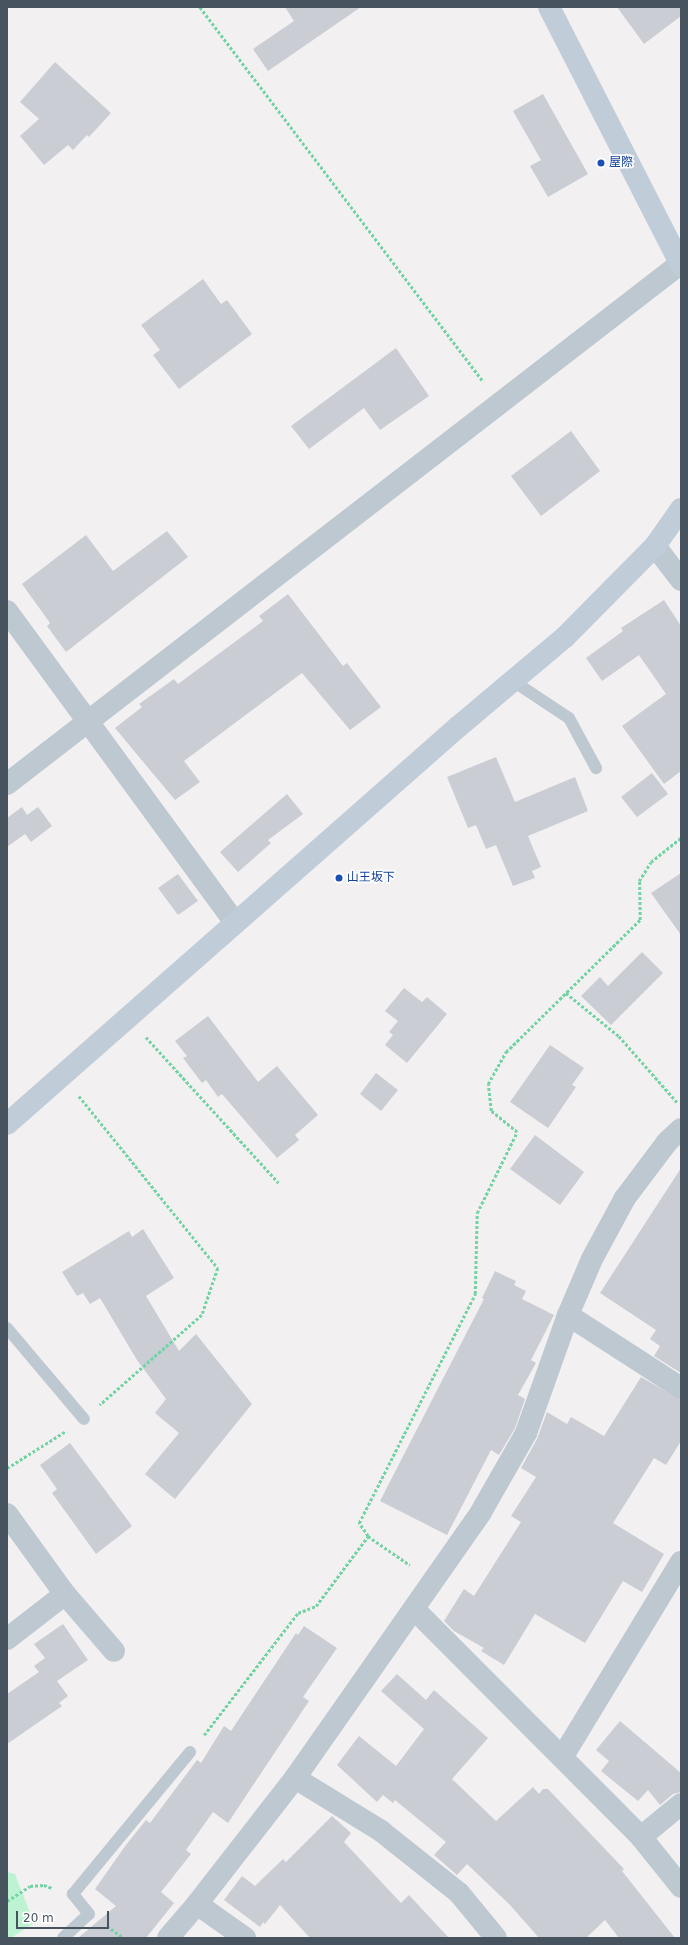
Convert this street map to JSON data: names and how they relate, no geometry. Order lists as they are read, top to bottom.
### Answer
{
  "places": ["屋際", "山王坂下"],
  "scale_bar": "20 m"
}
